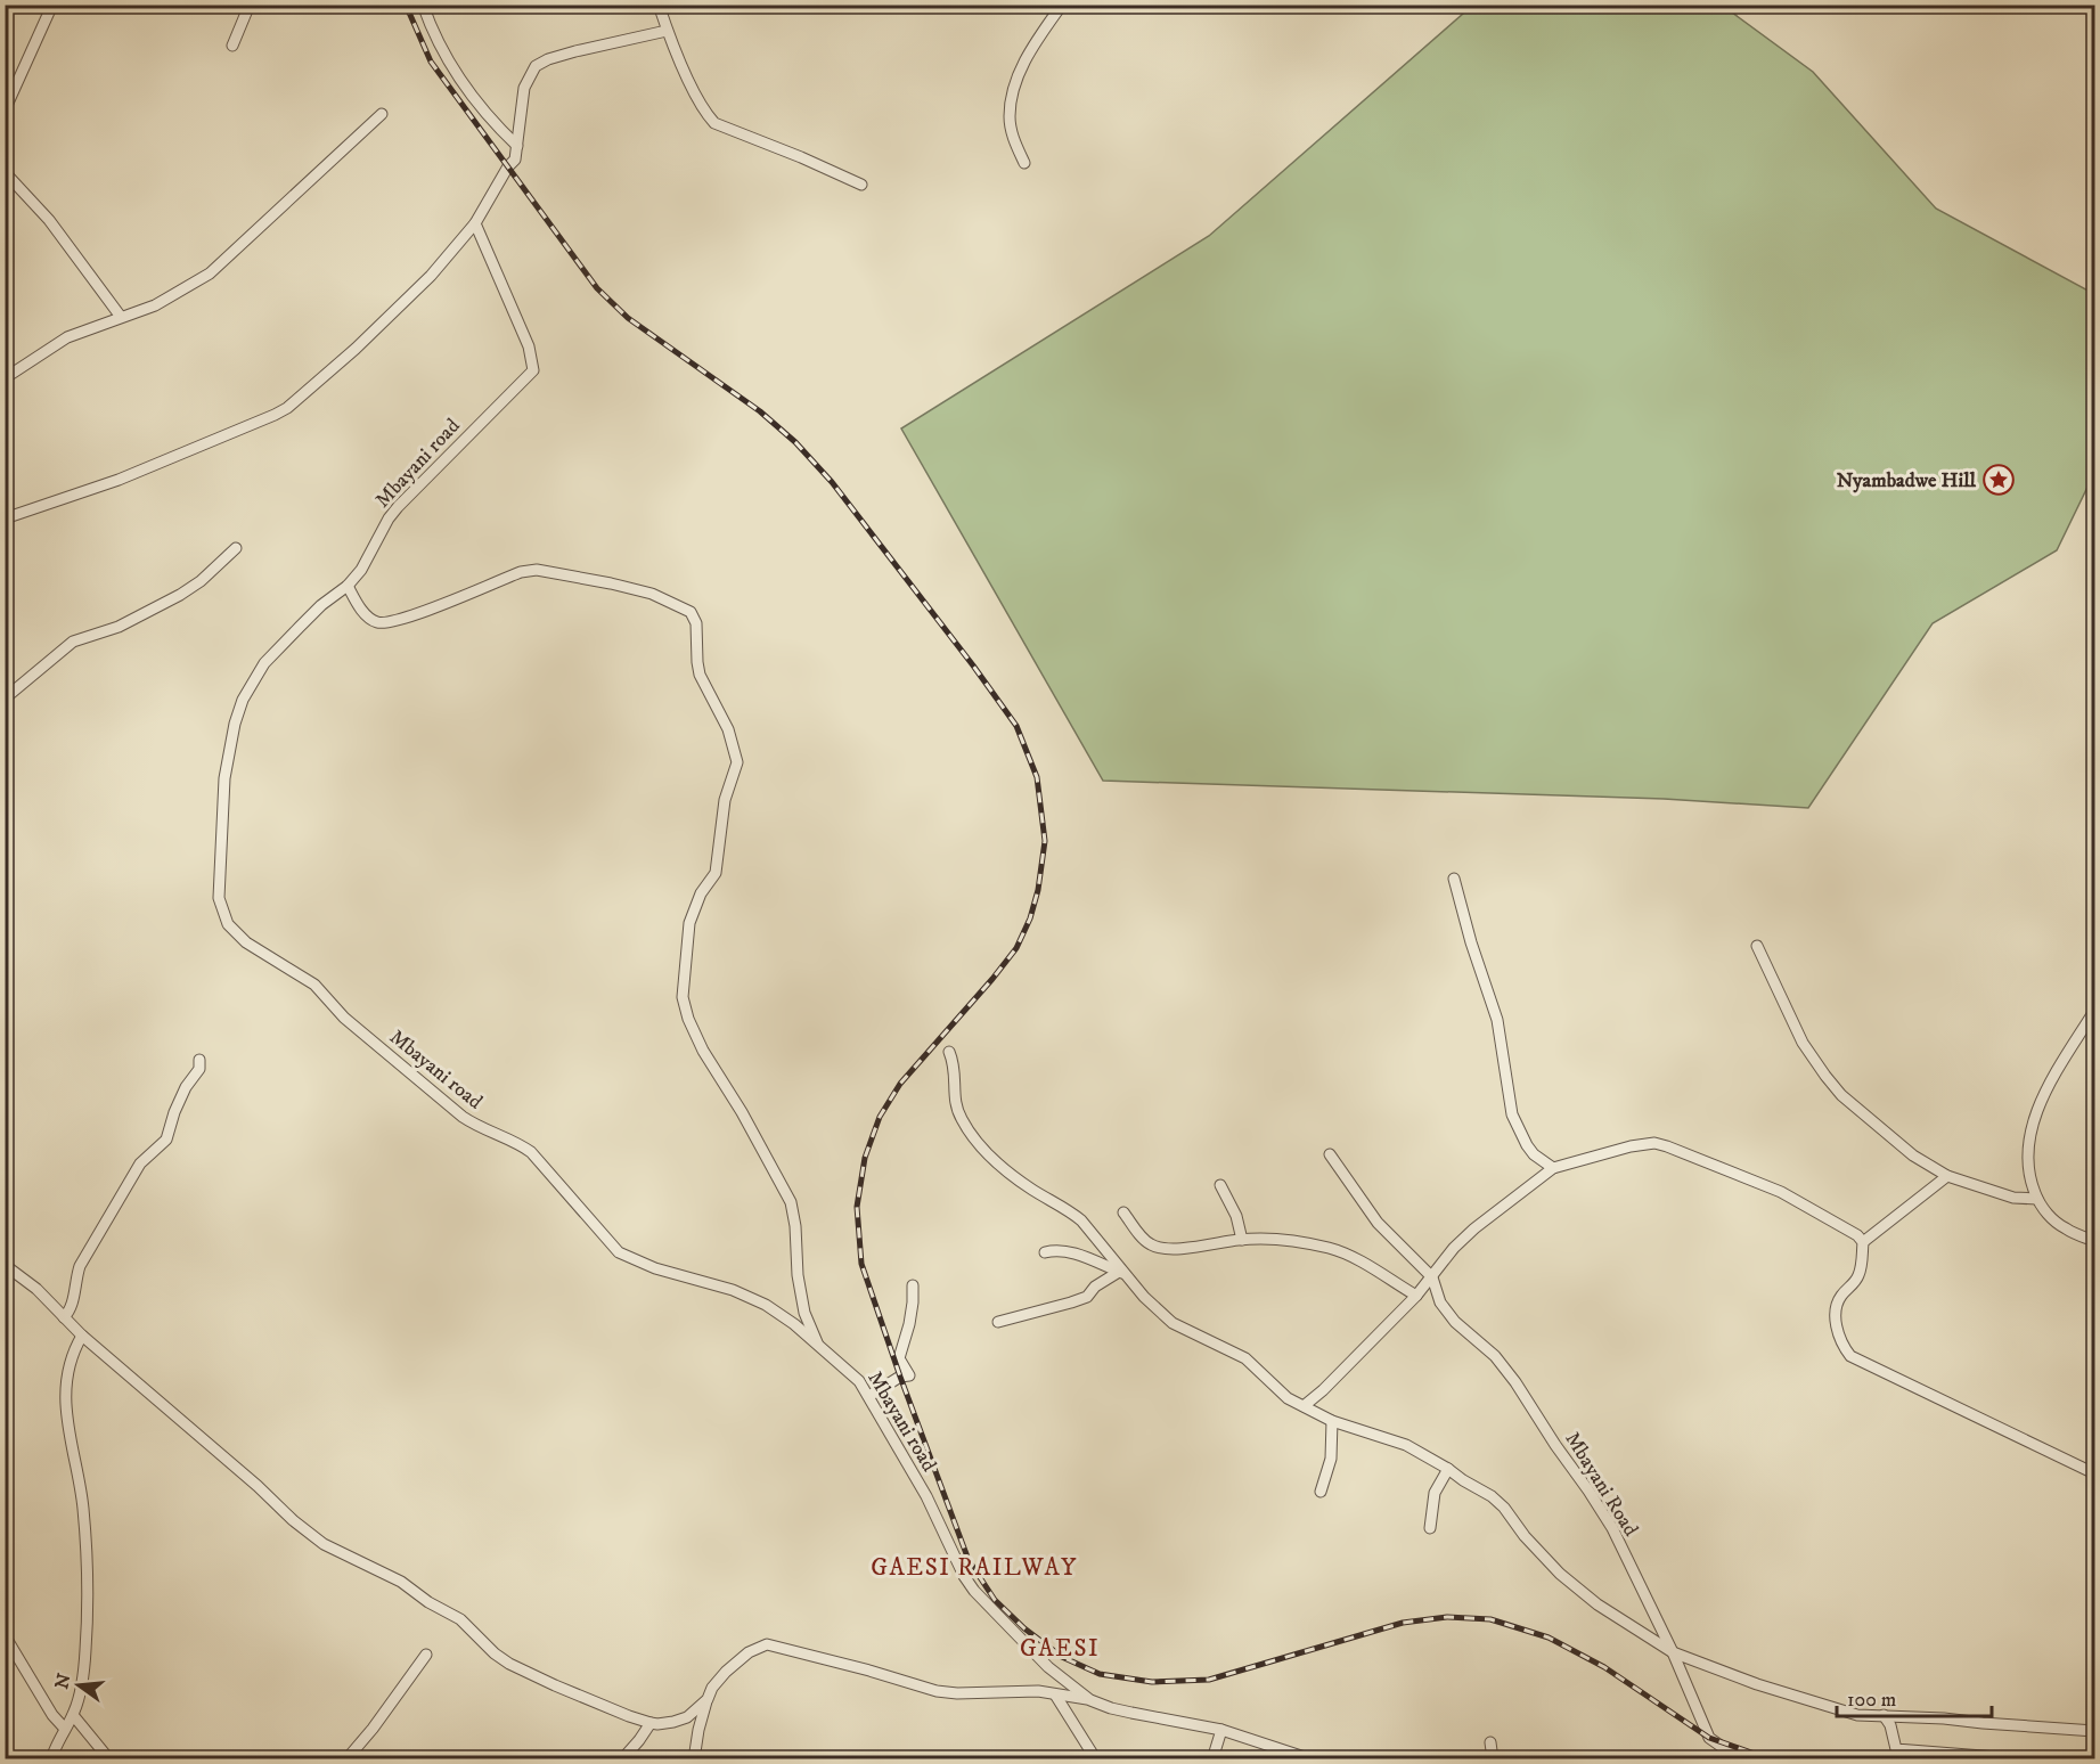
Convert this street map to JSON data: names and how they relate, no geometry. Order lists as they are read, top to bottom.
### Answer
{
  "streets": {
    "street": ["Mbayani road", "Mbayani Road"]
  },
  "districts": ["GAESI RAILWAY", "GAESI"],
  "places": {
    "place": ["Nyambadwe Hill"]
  },
  "scale_bar": "100 m",
  "north": "left"
}
